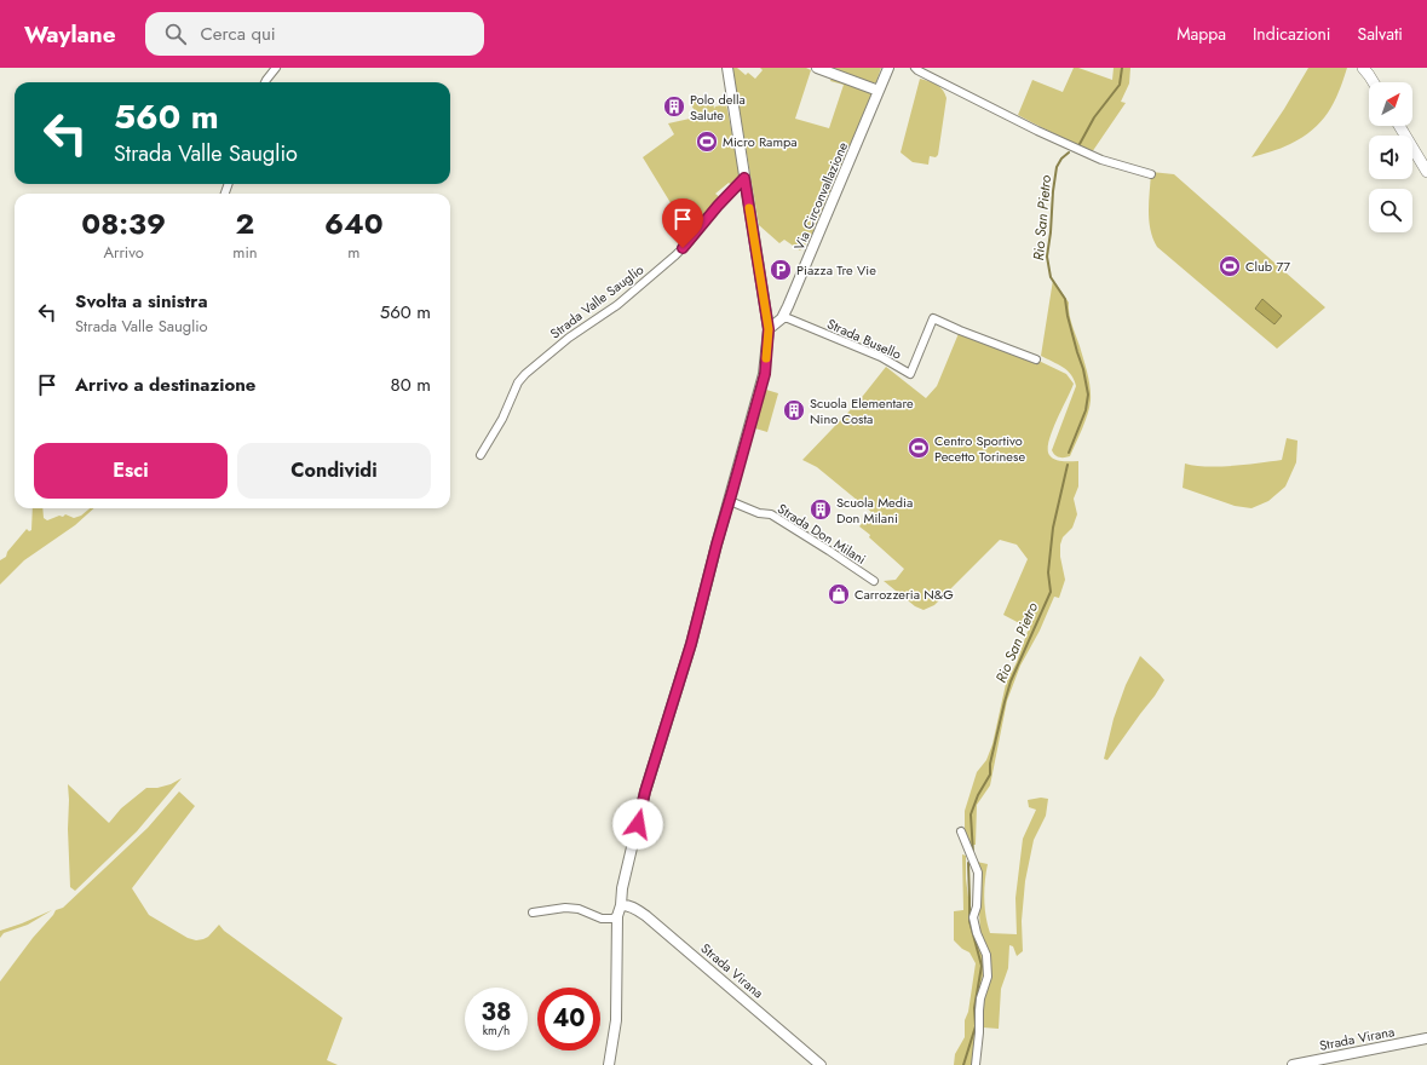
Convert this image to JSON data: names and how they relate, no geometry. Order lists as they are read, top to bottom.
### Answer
{
  "streets": {
    "street": [
      "Via Circonvallazione",
      "Strada Valle Sauglio",
      "Strada Busello",
      "Strada Don Milani",
      "Strada Virana"
    ]
  },
  "crossings": [
    ["Via Circonvallazione", "Strada Busello"]
  ],
  "water": ["Rio San Pietro"],
  "places": {
    "building": ["Polo della Salute", "Scuola Elementare Nino Costa", "Scuola Media Don Milani"],
    "sports": ["Micro Rampa", "Club 77", "Centro Sportivo Pecetto Torinese"],
    "parking": ["Piazza Tre Vie"],
    "shop": ["Carrozzeria N&G"]
  },
  "north": "top right",
  "page": {
    "header": "Waylane",
    "search": "Cerca qui",
    "nav": ["Mappa", "Indicazioni", "Salvati"],
    "turn": ["560 m", "Strada Valle Sauglio"],
    "eta": [
      "08:39",
      "Arrivo",
      "2",
      "min",
      "640",
      "m"
    ],
    "list": [
      {
        "name": "Svolta a sinistra",
        "note": "Strada Valle Sauglio",
        "value": "560 m"
      },
      {
        "name": "Arrivo a destinazione",
        "value": "80 m"
      }
    ],
    "buttons": ["Esci", "Condividi"],
    "speed": "38 km/h",
    "limit": "40"
  }
}
